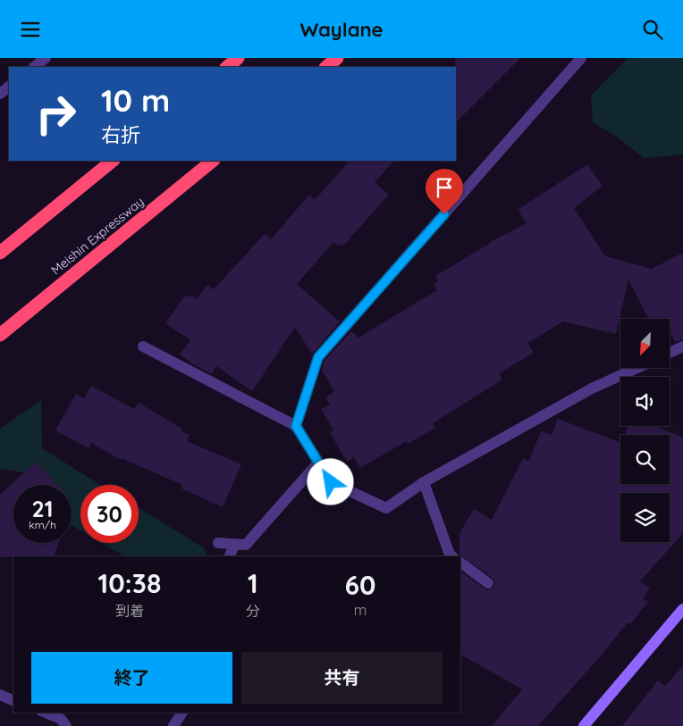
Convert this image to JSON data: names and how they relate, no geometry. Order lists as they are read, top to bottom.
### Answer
{
  "streets": {
    "highway": ["Meishin Expressway"]
  },
  "north": "bottom left",
  "page": {
    "header": "Waylane",
    "turn": ["10 m", "右折"],
    "speed": "21 km/h",
    "limit": "30",
    "eta": [
      "10:38",
      "到着",
      "1",
      "分",
      "60",
      "m"
    ],
    "buttons": ["終了", "共有"]
  }
}
